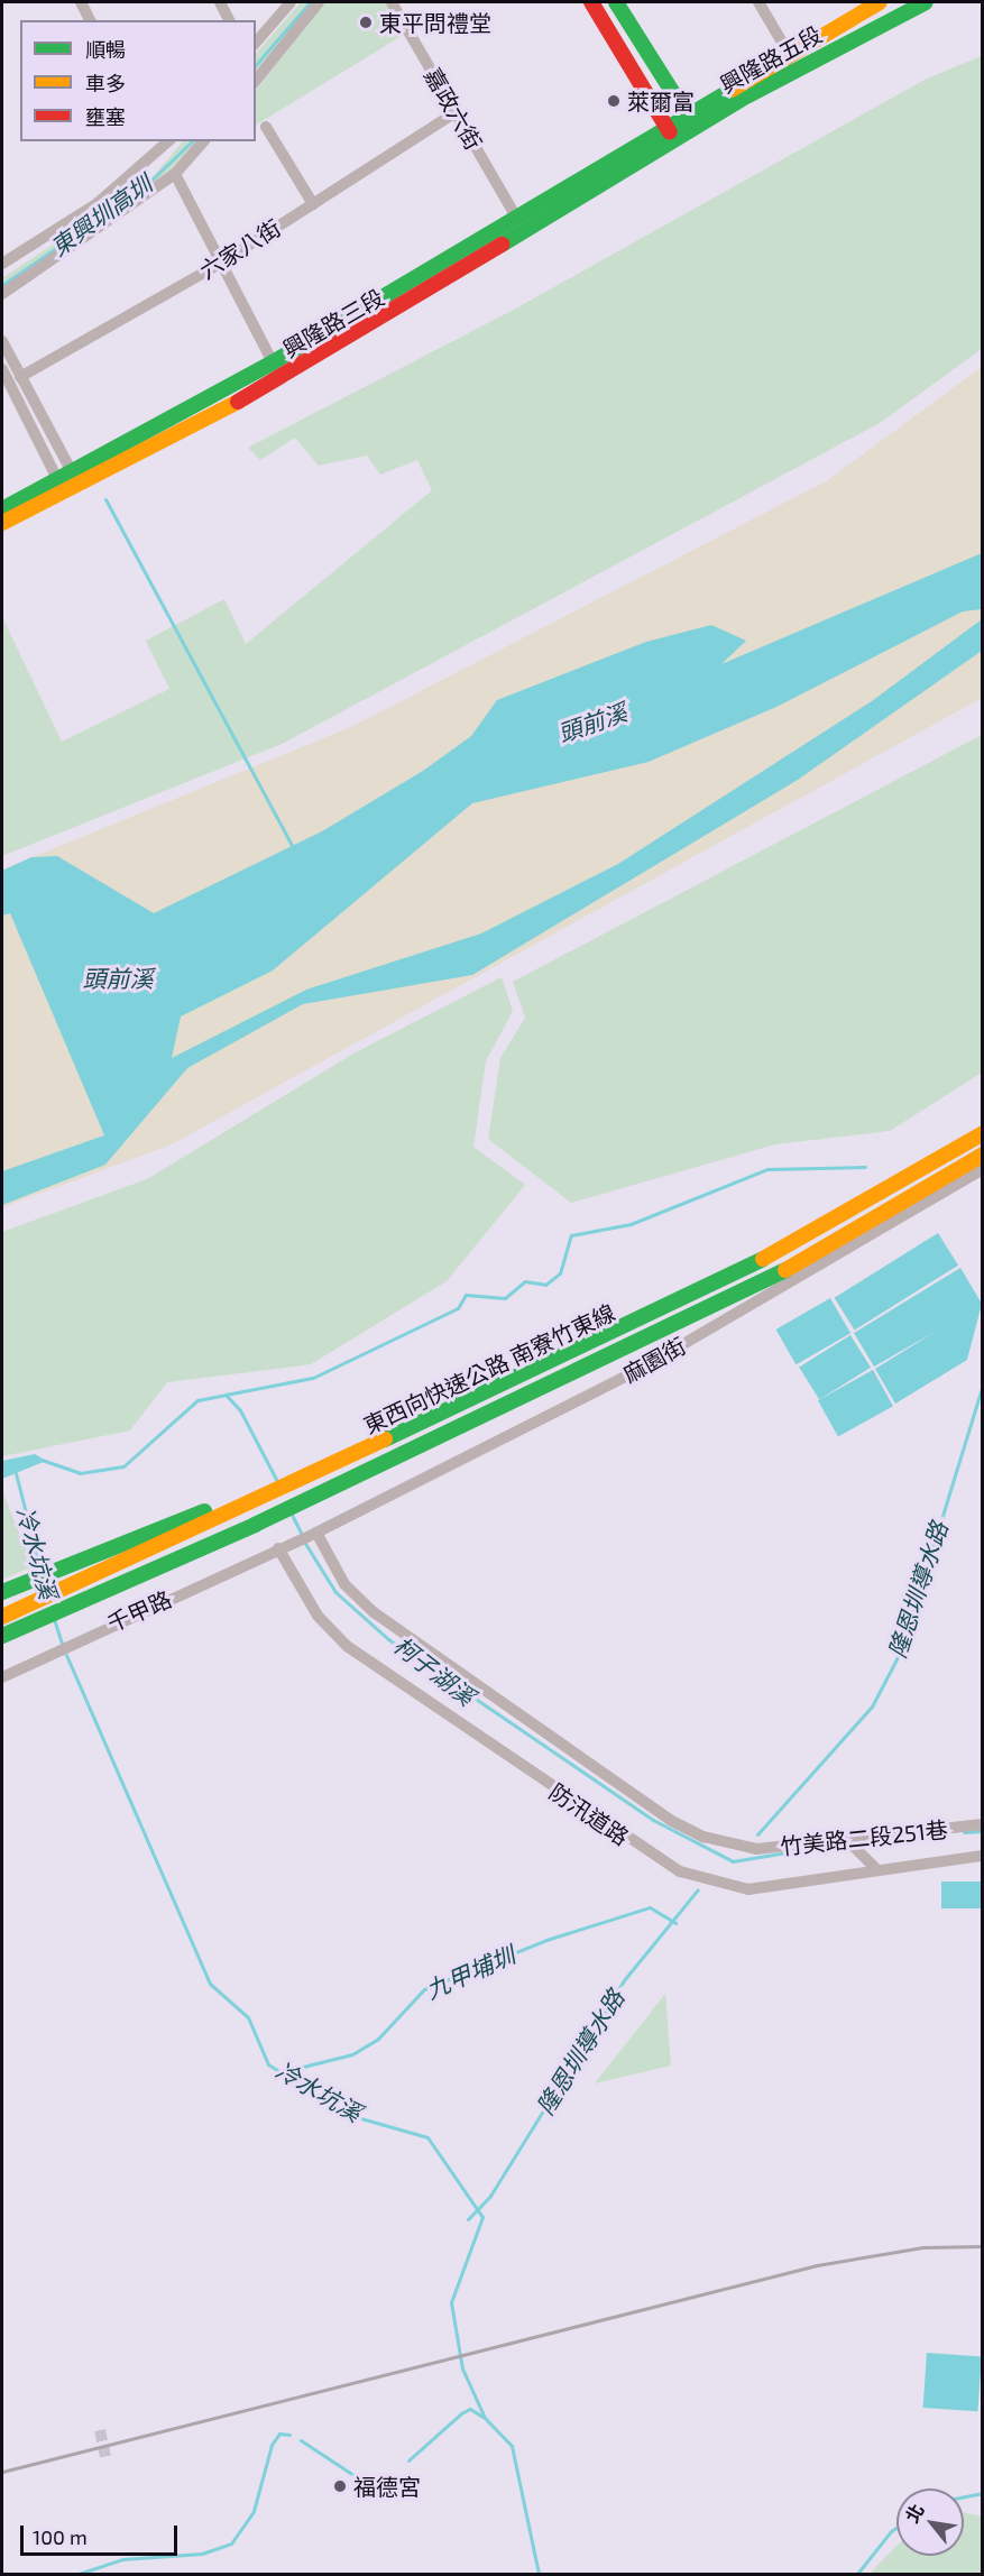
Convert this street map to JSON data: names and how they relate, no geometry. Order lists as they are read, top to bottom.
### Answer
{
  "streets": {
    "main road": ["興隆路五段", "興隆路三段", "東西向快速公路 南寮竹東線"],
    "street": [
      "嘉政六街",
      "六家八街",
      "麻園街",
      "千甲路",
      "防汛道路",
      "竹美路二段251巷"
    ]
  },
  "crossings": [
    ["興隆路五段", "興隆路三段"],
    ["嘉政六街", "六家八街"],
    ["嘉政六街", "興隆路三段"],
    ["麻園街", "千甲路"],
    ["麻園街", "防汛道路"],
    ["麻園街", "竹美路二段251巷"],
    ["千甲路", "防汛道路"]
  ],
  "water": [
    "東興圳高圳",
    "頭前溪",
    "冷水坑溪",
    "隆恩圳導水路",
    "柯子湖溪",
    "九甲埔圳"
  ],
  "places": ["東平問禮堂", "萊爾富", "福德宮"],
  "legend": ["順暢", "車多", "壅塞"],
  "scale_bar": "100 m",
  "north": "top left"
}
